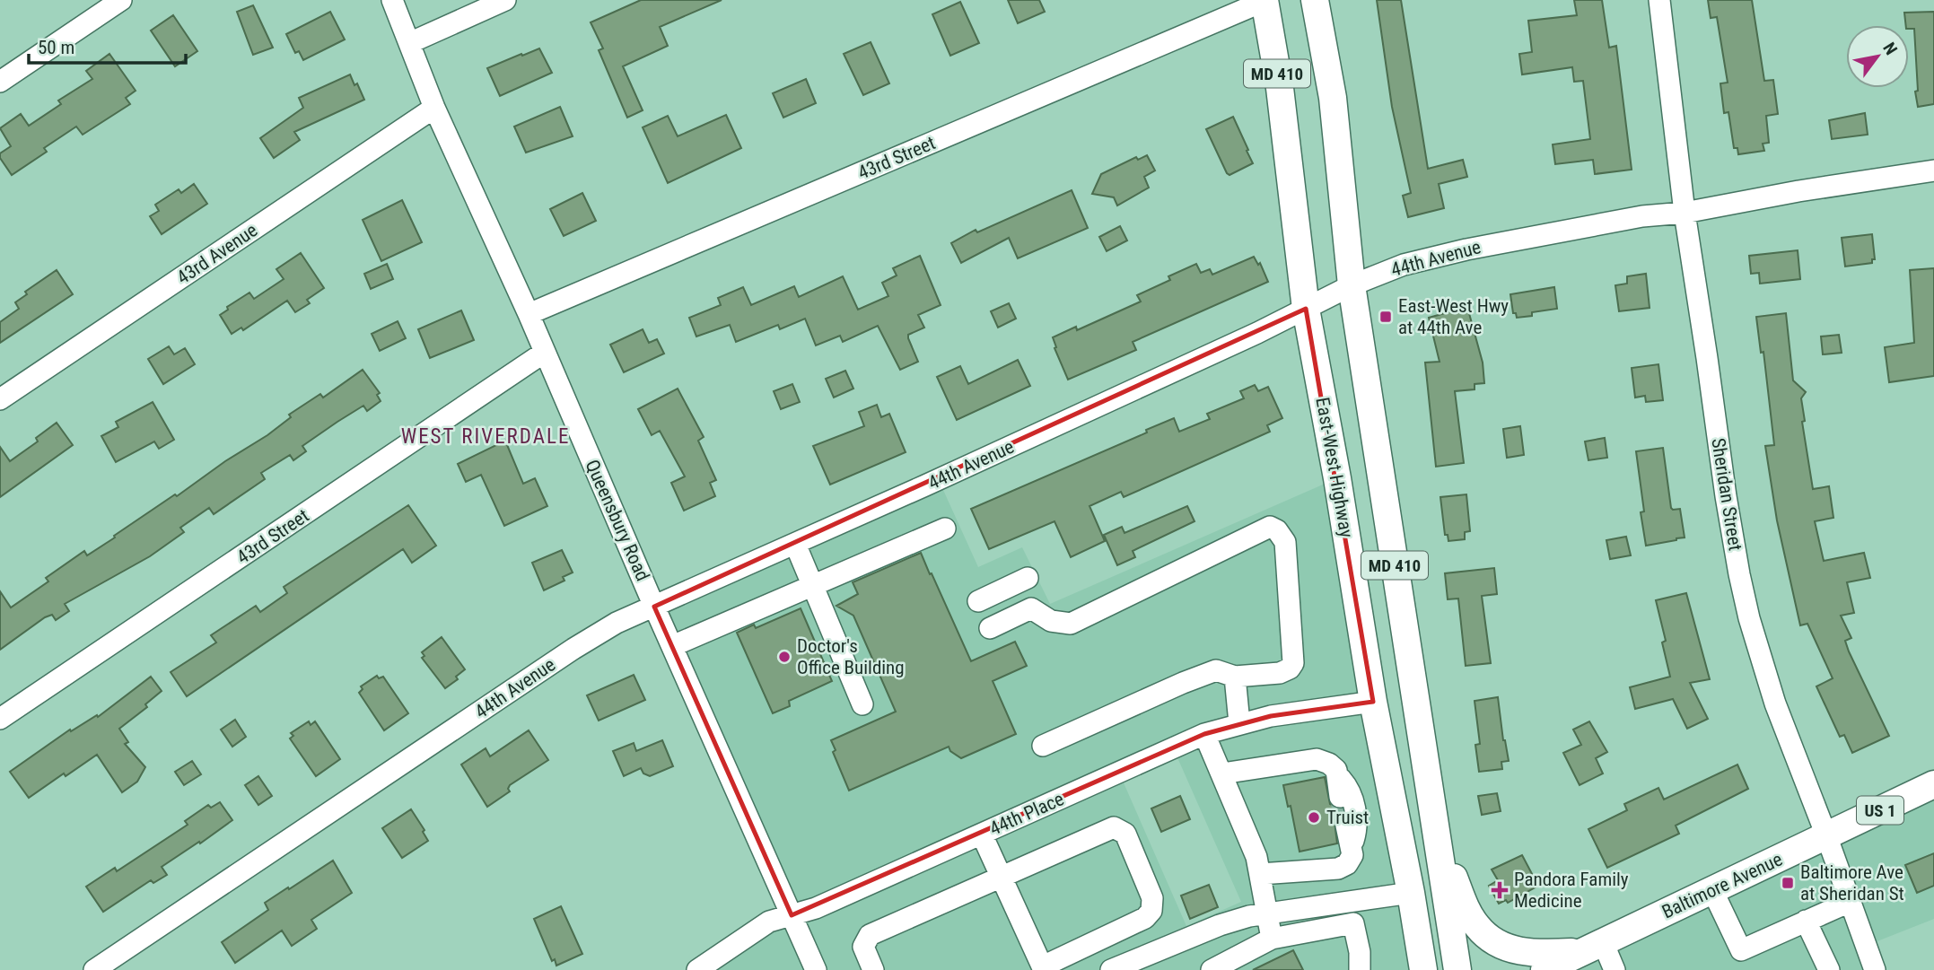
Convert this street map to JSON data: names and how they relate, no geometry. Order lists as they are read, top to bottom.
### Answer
{
  "streets": {
    "main road": [
      "MD 410",
      "East-West Highway",
      "US 1",
      "Baltimore Avenue"
    ],
    "street": [
      "43rd Street",
      "43rd Avenue",
      "44th Avenue",
      "Sheridan Street",
      "Queensbury Road",
      "44th Place"
    ]
  },
  "crossings": [
    ["MD 410", "44th Avenue"],
    ["43rd Street", "East-West Highway"],
    ["43rd Street", "Queensbury Road"],
    ["43rd Avenue", "Queensbury Road"],
    ["44th Avenue", "East-West Highway"],
    ["44th Avenue", "Sheridan Street"],
    ["44th Avenue", "Queensbury Road"],
    ["East-West Highway", "44th Place"],
    ["Sheridan Street", "Baltimore Avenue"],
    ["Queensbury Road", "44th Place"]
  ],
  "districts": ["WEST RIVERDALE"],
  "places": {
    "transit": ["East-West Hwy at 44th Ave", "Baltimore Ave at Sheridan St"],
    "other": ["Doctor's Office Building", "Truist"],
    "health": ["Pandora Family Medicine"]
  },
  "scale_bar": "50 m",
  "north": "top right"
}
